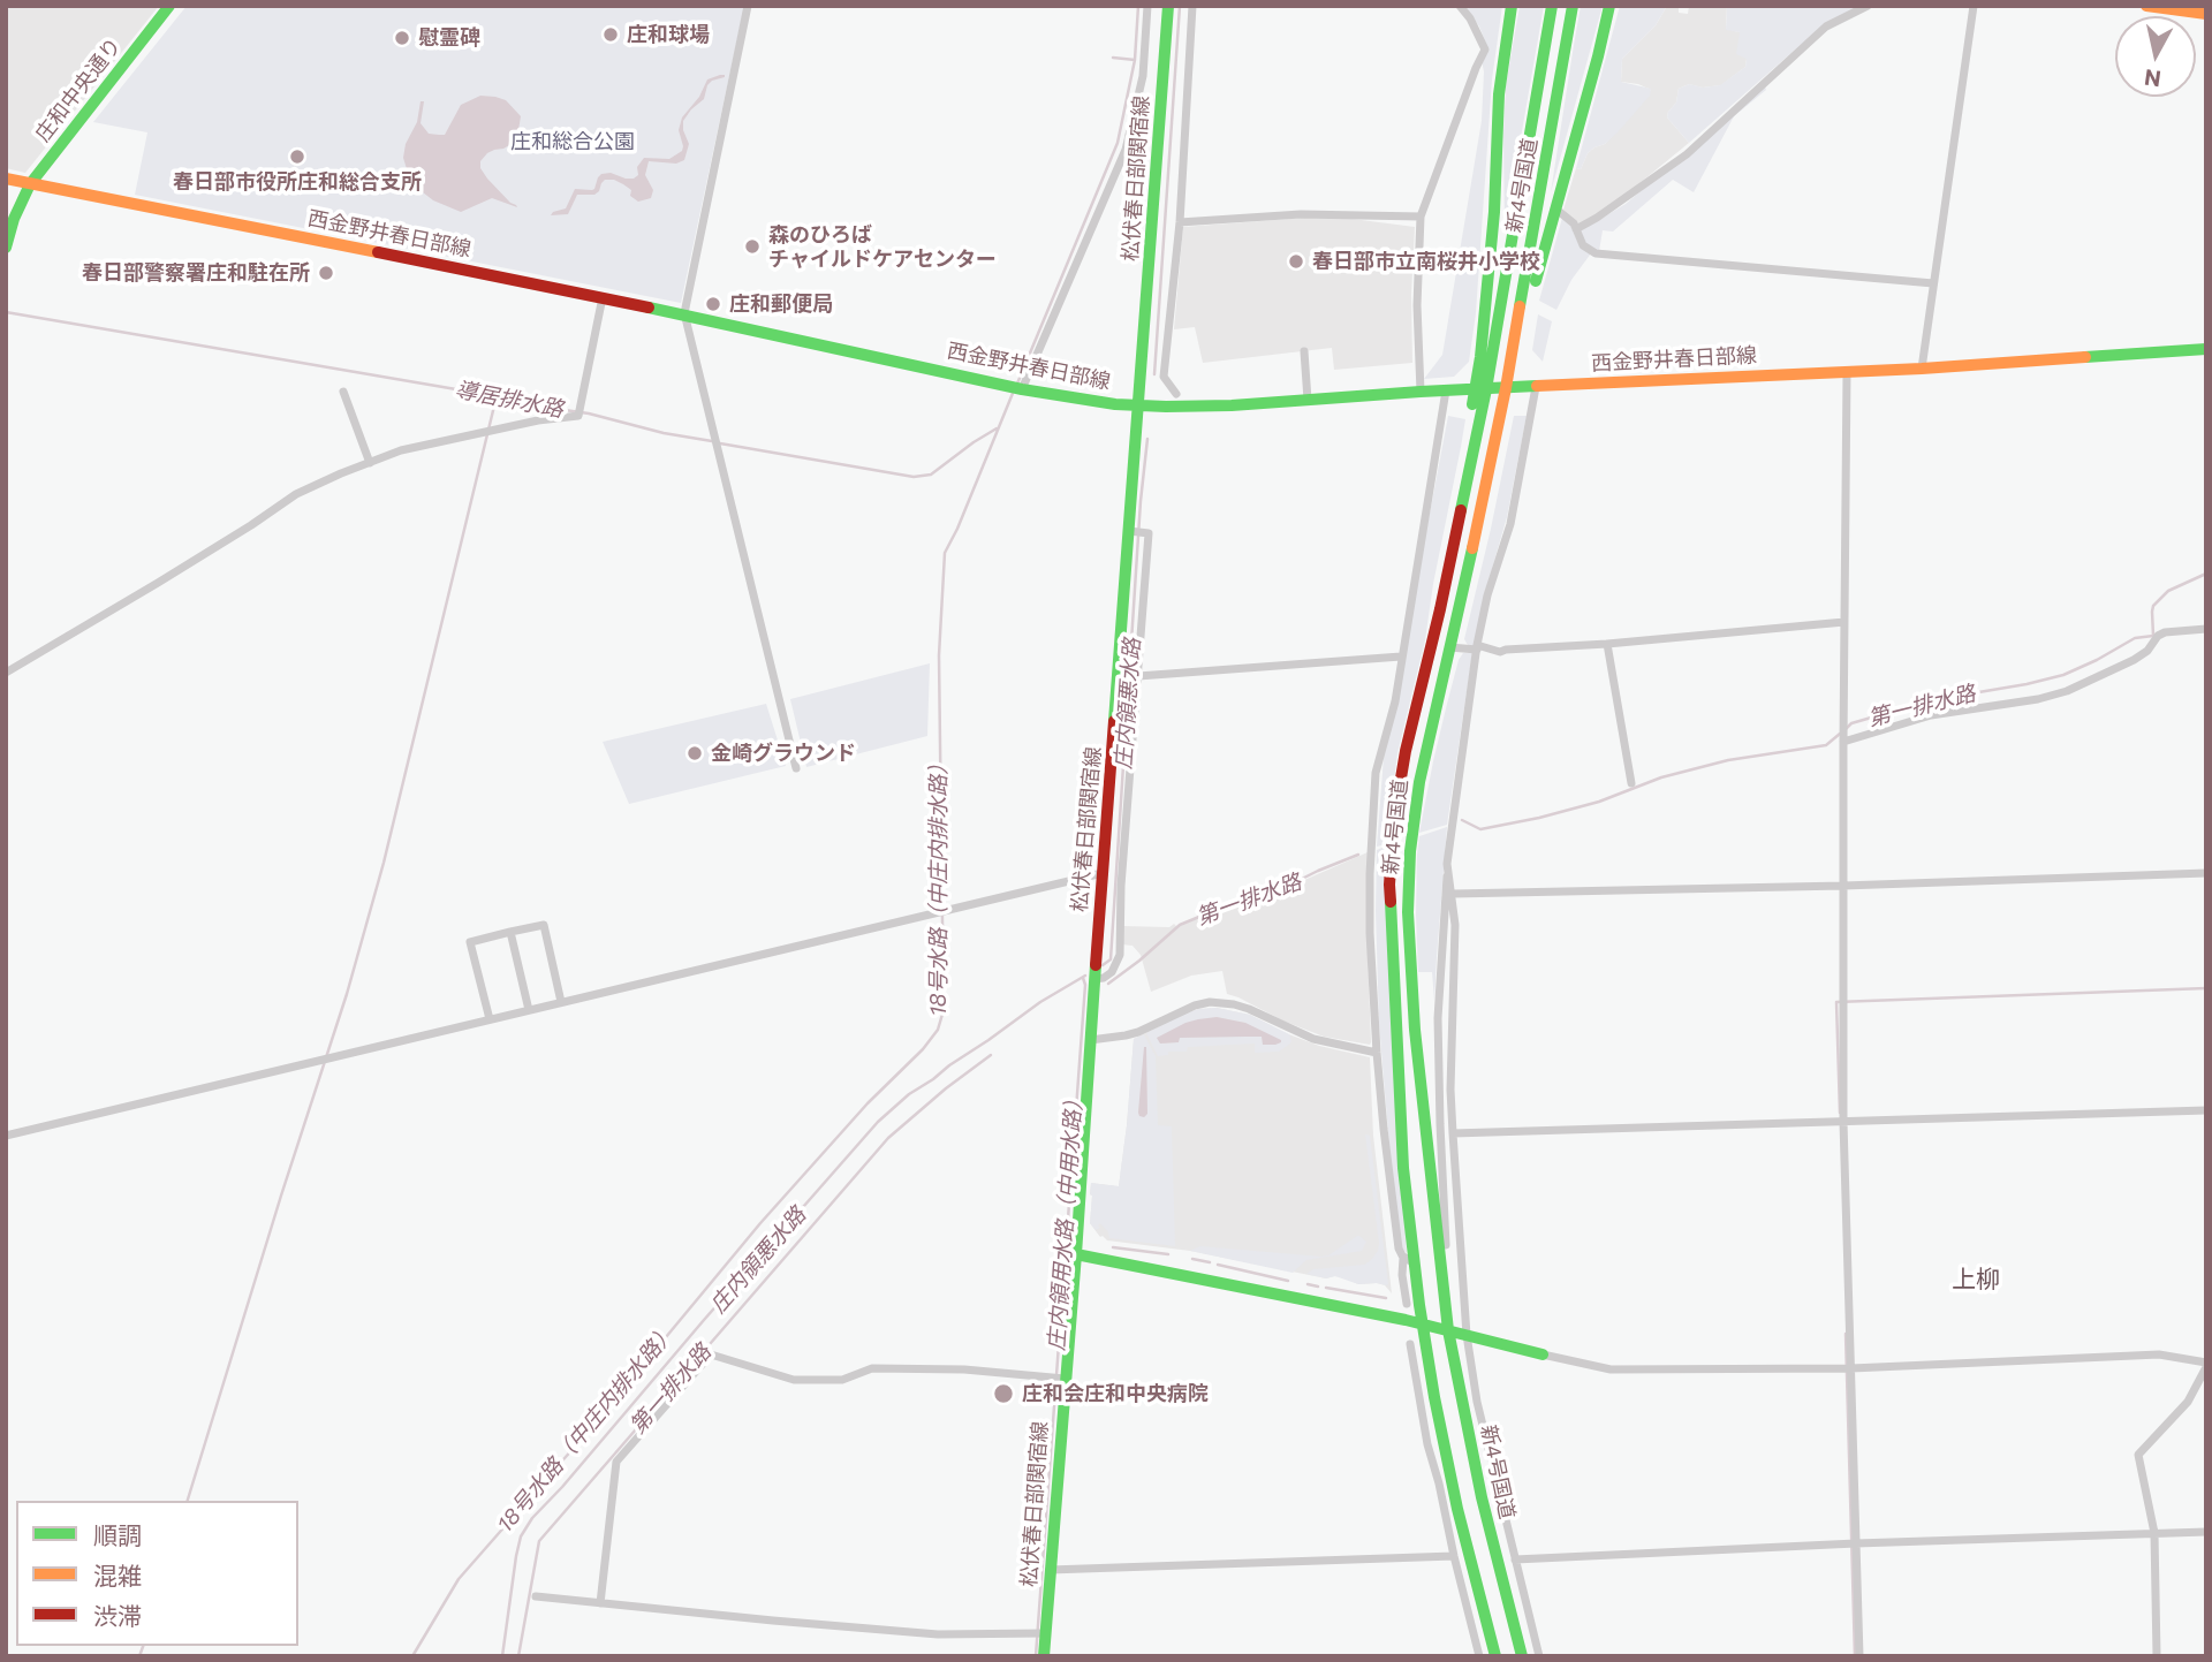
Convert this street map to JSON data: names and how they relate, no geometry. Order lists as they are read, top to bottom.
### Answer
{
  "streets": {
    "main road": [
      "庄和中央通り",
      "松伏春日部関宿線",
      "新4号国道",
      "西金野井春日部線"
    ]
  },
  "crossings": [
    ["庄和中央通り", "西金野井春日部線"],
    ["松伏春日部関宿線", "西金野井春日部線"],
    ["新4号国道", "西金野井春日部線"]
  ],
  "districts": ["上柳"],
  "water": [
    "導居排水路",
    "庄内領悪水路",
    "第一排水路",
    "18号水路（中庄内排水路）",
    "庄内領用水路（中用水路）"
  ],
  "parks": ["庄和総合公園"],
  "places": [
    "庄和球場",
    "慰霊碑",
    "春日部市役所庄和総合支所",
    "森のひろば チャイルドケアセンター",
    "春日部市立南桜井小学校",
    "春日部警察署庄和駐在所",
    "庄和郵便局",
    "金崎グラウンド",
    "庄和会庄和中央病院"
  ],
  "legend": ["順調", "混雑", "渋滞"],
  "north": "bottom"
}
